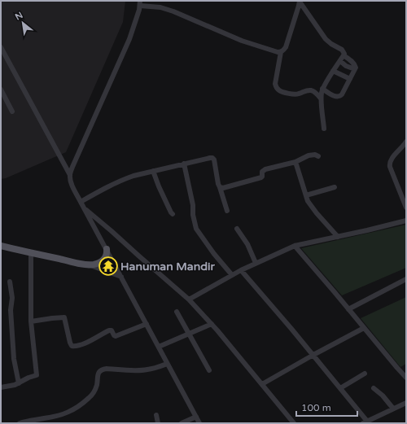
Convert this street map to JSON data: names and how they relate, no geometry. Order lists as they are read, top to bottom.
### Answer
{
  "places": {
    "temple": ["Hanuman Mandir"]
  },
  "scale_bar": "100 m",
  "north": "top left"
}
